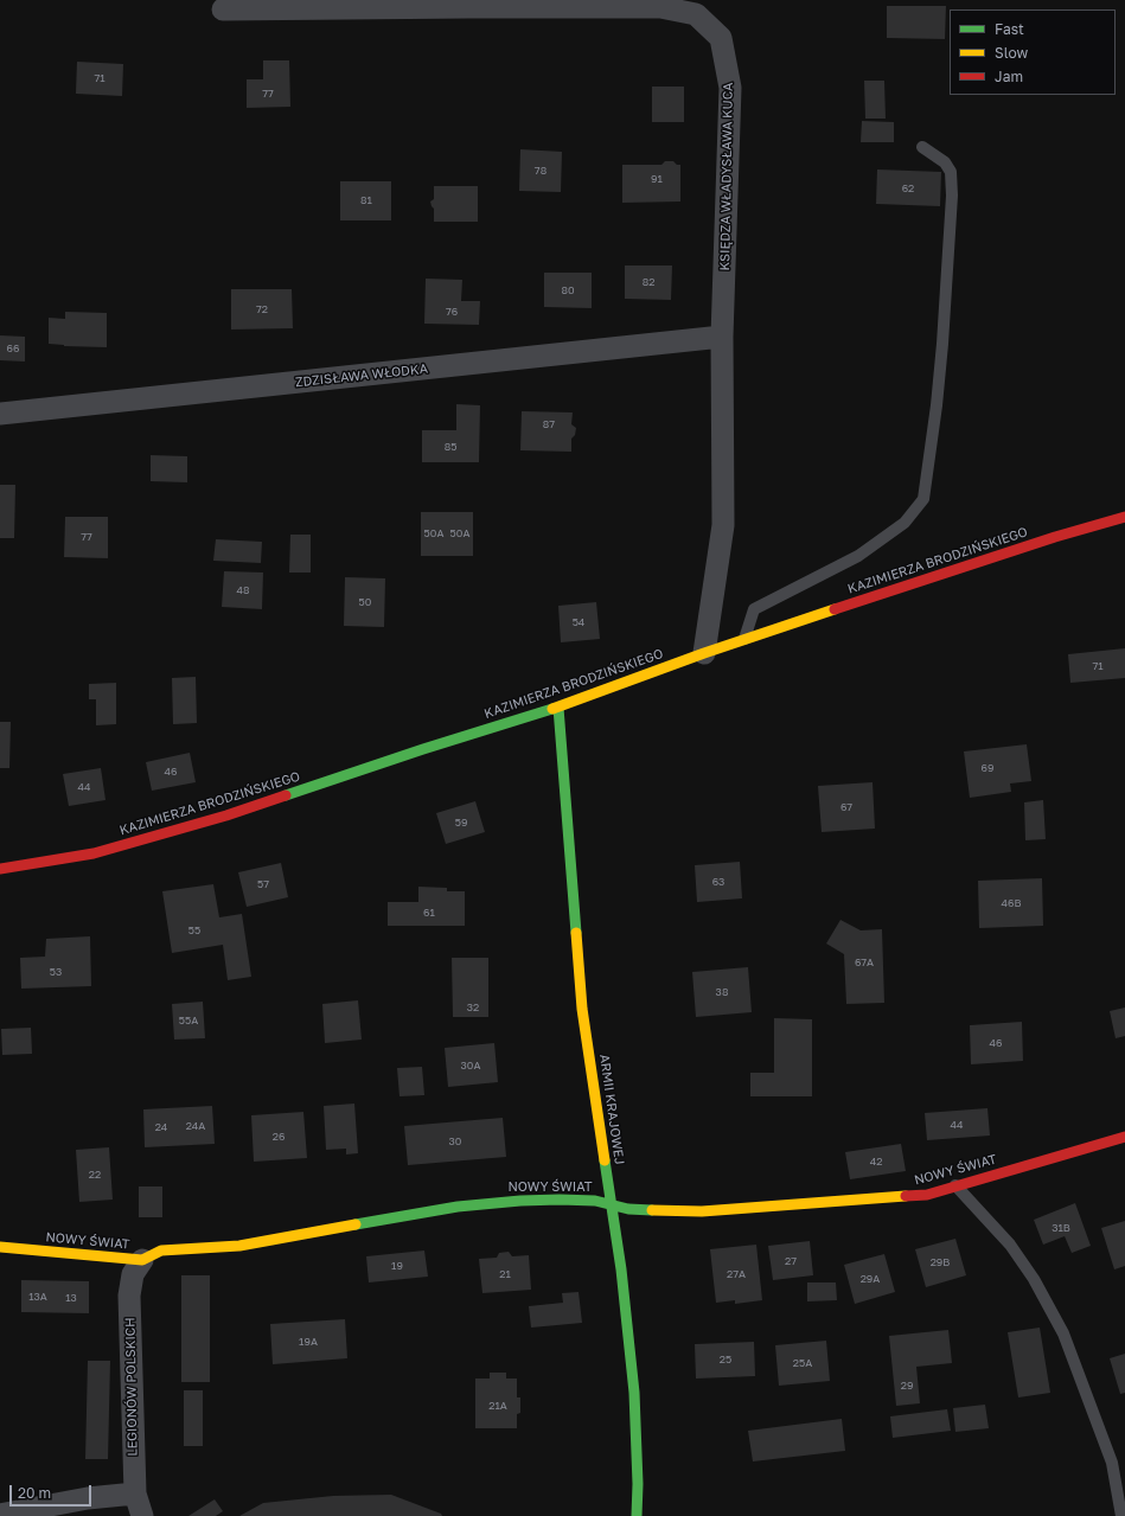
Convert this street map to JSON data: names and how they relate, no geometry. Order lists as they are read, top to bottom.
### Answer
{
  "streets": {
    "main road": ["KAZIMIERZA BRODZIŃSKIEGO", "ARMII KRAJOWEJ", "NOWY ŚWIAT"],
    "street": ["KSIĘDZA WŁADYSŁAWA KUCA", "ZDZISŁAWA WŁODKA", "LEGIONÓW POLSKICH"]
  },
  "crossings": [
    ["KSIĘDZA WŁADYSŁAWA KUCA", "ZDZISŁAWA WŁODKA"],
    ["KSIĘDZA WŁADYSŁAWA KUCA", "KAZIMIERZA BRODZIŃSKIEGO"],
    ["KAZIMIERZA BRODZIŃSKIEGO", "ARMII KRAJOWEJ"],
    ["ARMII KRAJOWEJ", "NOWY ŚWIAT"],
    ["NOWY ŚWIAT", "LEGIONÓW POLSKICH"]
  ],
  "house_numbers": [
    "71",
    "77",
    "78",
    "91",
    "62",
    "81",
    "82",
    "80",
    "72",
    "76",
    "66",
    "87",
    "85",
    "50A",
    "50A",
    "77",
    "48",
    "50",
    "54",
    "71",
    "69",
    "46",
    "44",
    "67",
    "59",
    "63",
    "57",
    "46B",
    "61",
    "55",
    "67A",
    "53",
    "38",
    "32",
    "55A",
    "46",
    "30A",
    "44",
    "24A",
    "24",
    "26",
    "30",
    "42",
    "22",
    "31B",
    "27",
    "29B",
    "19",
    "21",
    "27A",
    "29A",
    "13A",
    "13",
    "19A",
    "25",
    "25A",
    "29",
    "21A"
  ],
  "legend": ["Fast", "Slow", "Jam"],
  "scale_bar": "20 m"
}
